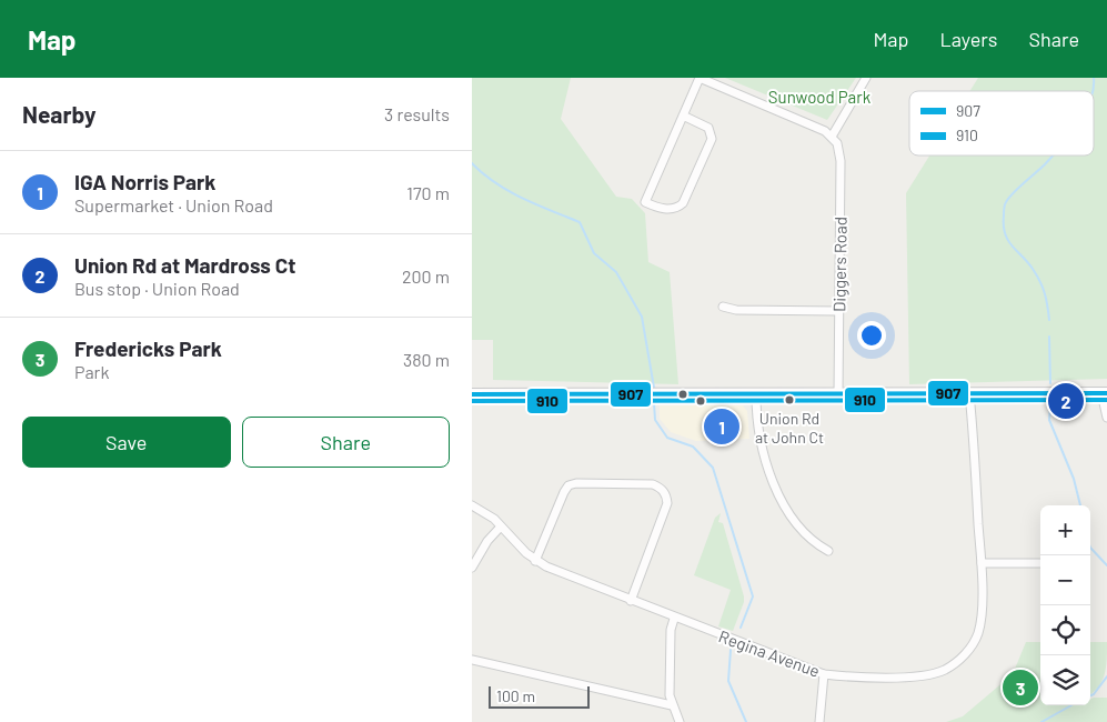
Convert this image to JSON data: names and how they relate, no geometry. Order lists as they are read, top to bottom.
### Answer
{
  "streets": {
    "street": ["Diggers Road", "Regina Avenue"]
  },
  "parks": ["Sunwood Park"],
  "places": ["Union Rd at John Ct"],
  "lines": ["transit line 907", "transit line 910"],
  "legend": ["907", "910"],
  "scale_bar": "100 m",
  "page": {
    "header": "Map",
    "nav": ["Map", "Layers", "Share"],
    "heading": ["Nearby", "3 results"],
    "list": [
      {
        "mark": "1",
        "name": "IGA Norris Park",
        "note": "Supermarket · Union Road",
        "value": "170 m"
      },
      {
        "mark": "2",
        "name": "Union Rd at Mardross Ct",
        "note": "Bus stop · Union Road",
        "value": "200 m"
      },
      {
        "mark": "3",
        "name": "Fredericks Park",
        "note": "Park",
        "value": "380 m"
      }
    ],
    "pins": ["2", "1", "3"],
    "buttons": ["Save", "Share"],
    "map_buttons": ["+", "−"],
    "scale": "100 m"
  }
}
